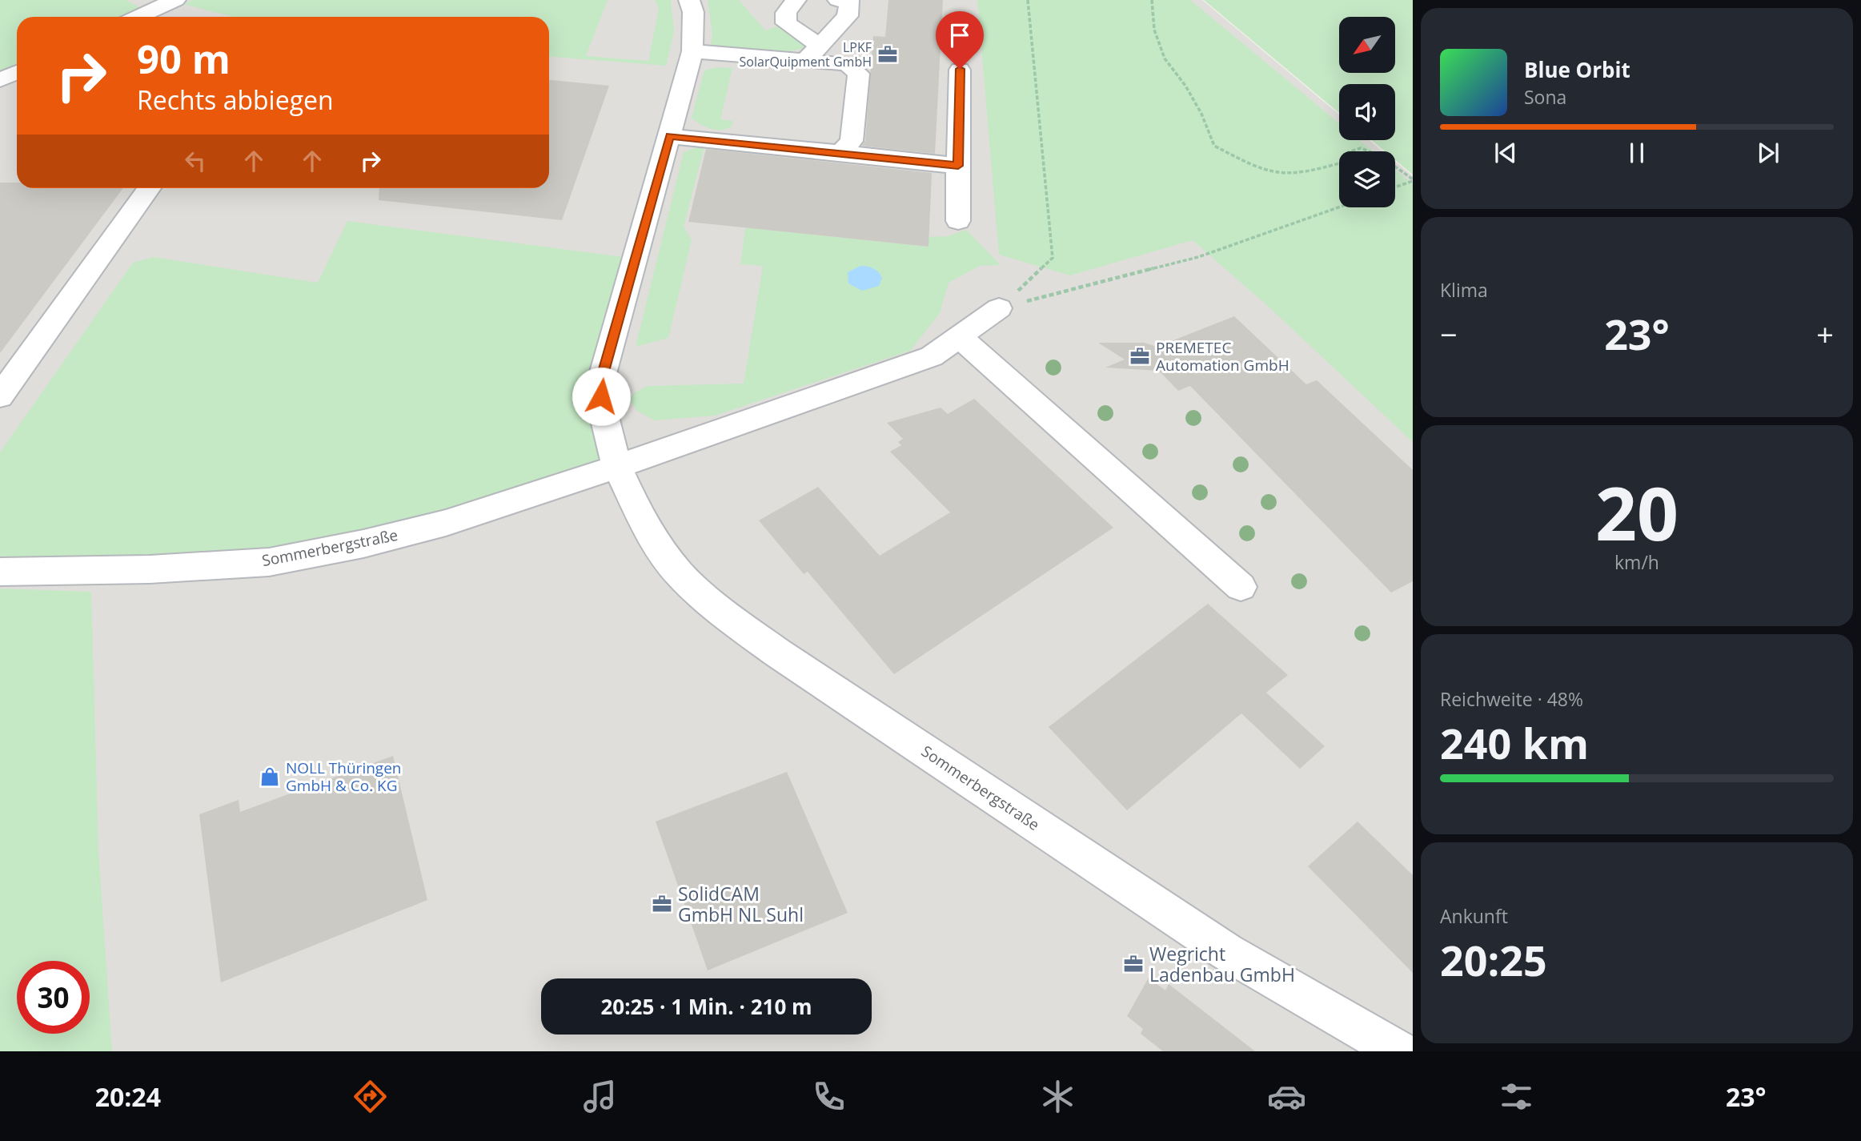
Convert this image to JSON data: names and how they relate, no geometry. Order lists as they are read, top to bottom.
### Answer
{
  "streets": {
    "street": ["Sommerbergstraße"]
  },
  "places": {
    "office": [
      "LPKF SolarQuipment GmbH",
      "PREMETEC Automation GmbH",
      "SolidCAM GmbH NL Suhl",
      "Wegricht Ladenbau GmbH"
    ],
    "shop": ["NOLL Thüringen GmbH & Co. KG"]
  },
  "north": "bottom left",
  "page": {
    "turn": ["90 m", "Rechts abbiegen"],
    "song": ["Blue Orbit", "Sona"],
    "tile": [
      "Klima",
      ["20", "km/h"],
      ["Reichweite · 48%", "240 km"],
      ["Ankunft", "20:25"]
    ],
    "heat": ["−", "23°", "+"],
    "limit": "30",
    "trip": "20:25 · 1 Min. · 210 m",
    "tabs": ["20:24", "23°"]
  }
}
